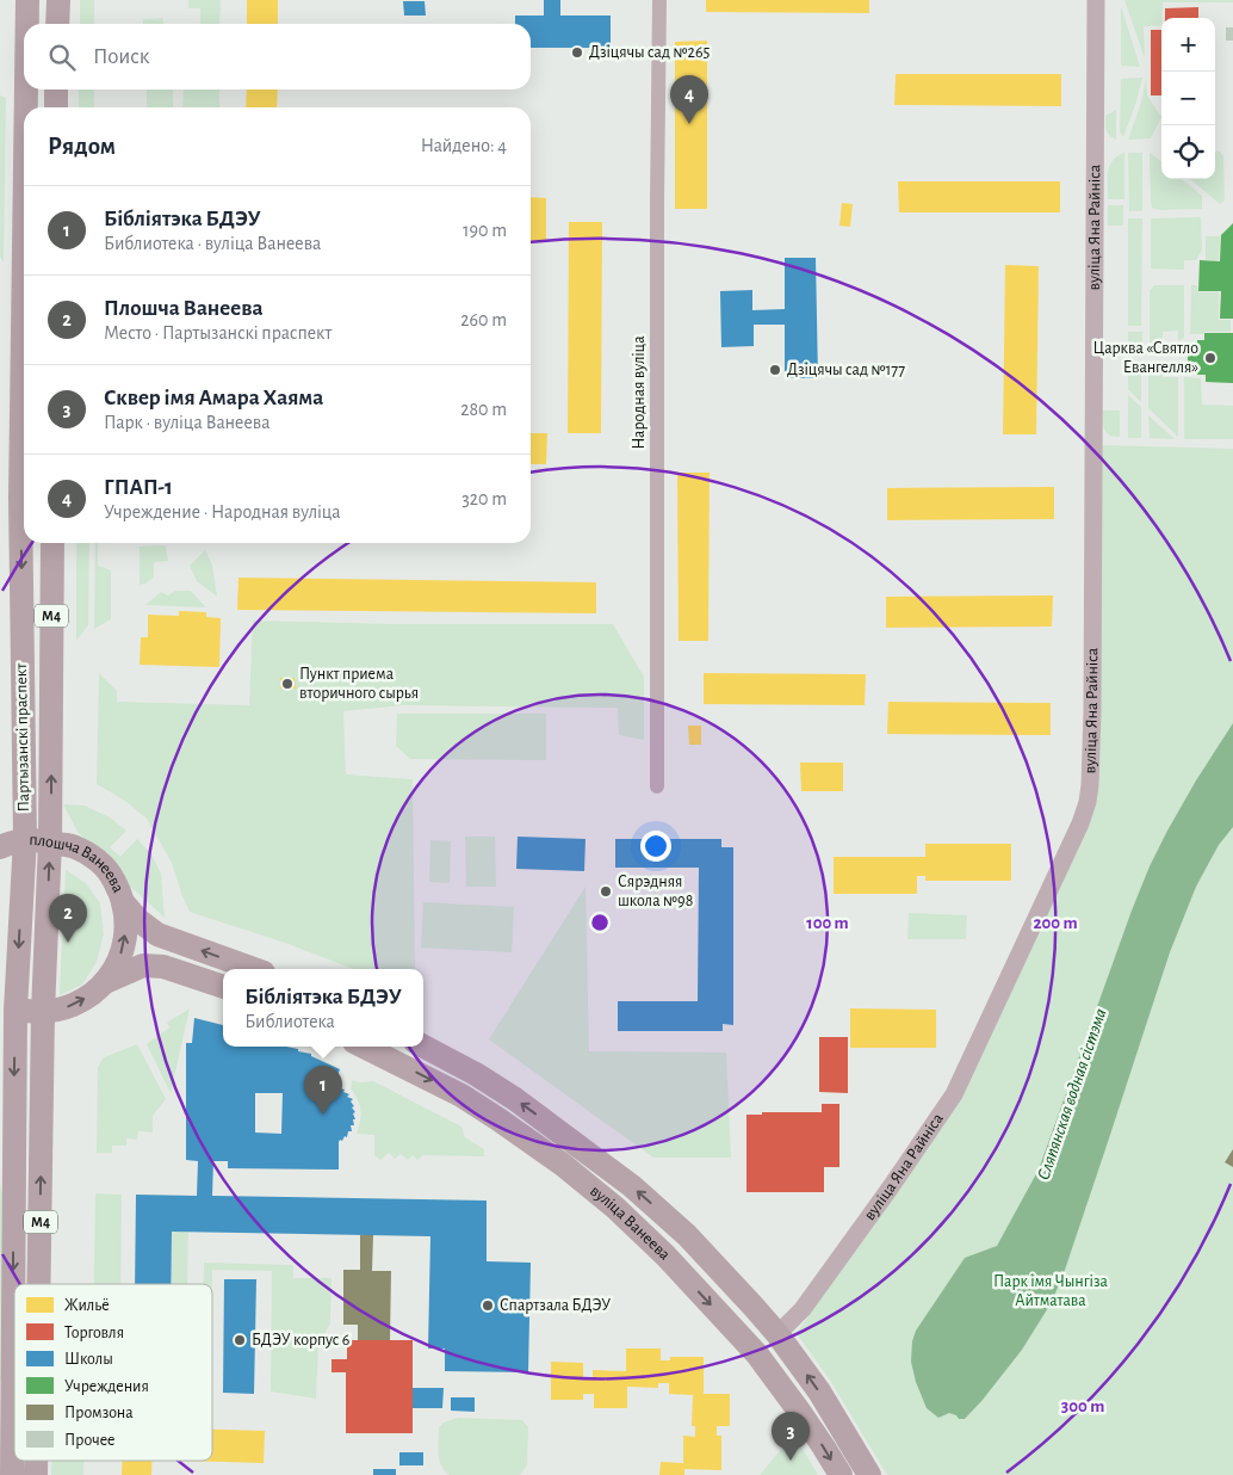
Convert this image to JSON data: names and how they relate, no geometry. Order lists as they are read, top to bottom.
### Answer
{
  "streets": {
    "main road": [
      "М4",
      "Партызанскі праспект",
      "плошча Ванеева",
      "вуліца Ванеева"
    ],
    "street": ["вуліца Яна Райніса", "Народная вуліца"]
  },
  "crossings": [
    ["вуліца Яна Райніса", "вуліца Ванеева"],
    ["Партызанскі праспект", "плошча Ванеева"]
  ],
  "one_way": ["плошча Ванеева"],
  "water": ["Сляпянская водная сістэма"],
  "parks": ["Парк імя Чынгіза Айтматава"],
  "places": [
    "Дзіцячы сад №265",
    "Царква «Святло Евангелля»",
    "Дзіцячы сад №177",
    "Пункт приема вторичного сырья",
    "Сярэдняя школа №98",
    "Спартзала БДЭУ",
    "БДЭУ корпус 6"
  ],
  "legend": [
    "Жильё",
    "Торговля",
    "Школы",
    "Учреждения",
    "Промзона",
    "Прочее"
  ],
  "page": {
    "map_buttons": ["+", "−"],
    "search": "Поиск",
    "pins": [
      "4",
      "2",
      "1",
      "3"
    ],
    "heading": ["Рядом", "Найдено: 4"],
    "list": [
      {
        "mark": "1",
        "name": "Бібліятэка БДЭУ",
        "note": "Библиотека · вуліца Ванеева",
        "value": "190 m"
      },
      {
        "mark": "2",
        "name": "Плошча Ванеева",
        "note": "Место · Партызанскі праспект",
        "value": "260 m"
      },
      {
        "mark": "3",
        "name": "Сквер імя Амара Хаяма",
        "note": "Парк · вуліца Ванеева",
        "value": "280 m"
      },
      {
        "mark": "4",
        "name": "ГПАП-1",
        "note": "Учреждение · Народная вуліца",
        "value": "320 m"
      }
    ],
    "popup": ["Бібліятэка БДЭУ", "Библиотека"]
  },
  "rings": ["100 m", "200 m", "300 m"]
}
